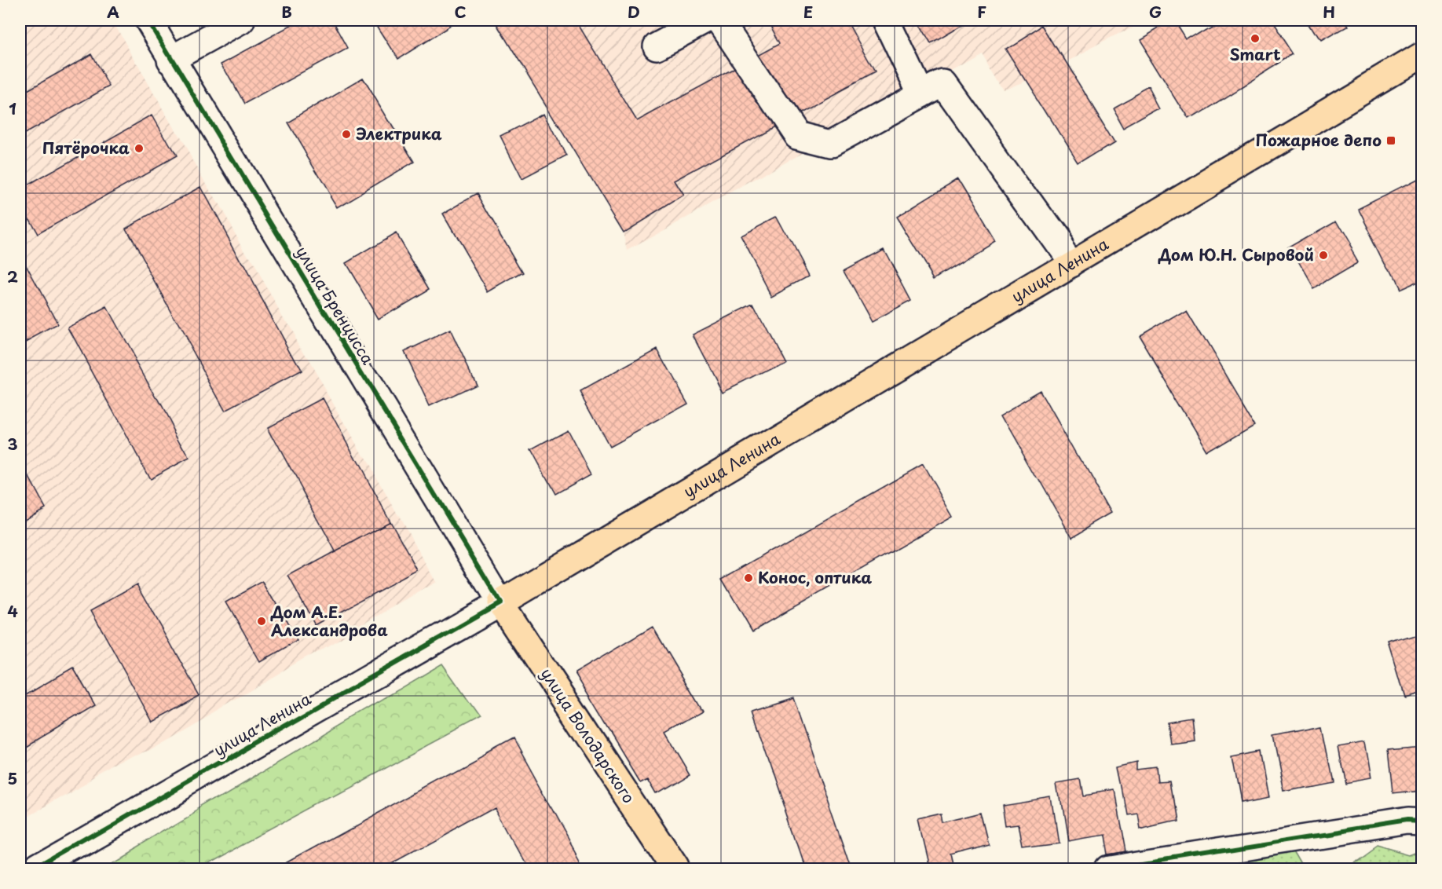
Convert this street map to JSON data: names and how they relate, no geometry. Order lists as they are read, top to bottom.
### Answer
{
  "streets": {
    "main road": ["улица Ленина", "улица Володарского"],
    "street": ["улица Бренцисса"]
  },
  "crossings": [
    ["улица Ленина", "улица Бренцисса"],
    ["улица Ленина", "улица Володарского"],
    ["улица Бренцисса", "улица Володарского"]
  ],
  "places": {
    "other": [
      "Smart",
      "Электрика",
      "Пятёрочка",
      "Дом Ю.Н. Сыровой",
      "Конос, оптика",
      "Дом А.Е. Александрова"
    ],
    "transit": ["Пожарное депо"]
  },
  "grid": {
    "columns": [
      "A",
      "B",
      "C",
      "D",
      "E",
      "F",
      "G",
      "H"
    ],
    "rows": [
      "1",
      "2",
      "3",
      "4",
      "5"
    ]
  }
}
